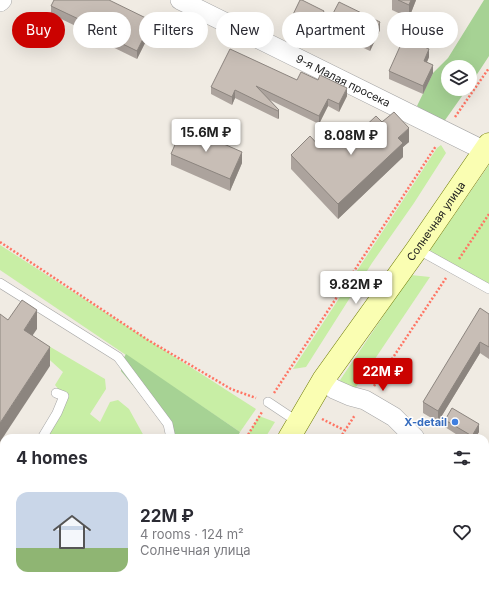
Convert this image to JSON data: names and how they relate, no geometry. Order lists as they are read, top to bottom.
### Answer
{
  "streets": {
    "main road": ["Солнечная улица"],
    "street": ["9-я Малая просека"]
  },
  "crossings": [
    ["9-я Малая просека", "Солнечная улица"]
  ],
  "places": ["X-detail"],
  "page": {
    "chip": [
      "Buy",
      "Rent",
      "Filters",
      "New",
      "Apartment",
      "House"
    ],
    "price": [
      "15.6M ₽",
      "8.08M ₽",
      "9.82M ₽",
      "22M ₽"
    ],
    "heading": "4 homes",
    "list": [
      {
        "name": "22M ₽",
        "note": "4 rooms · 124 m² · Солнечная улица"
      }
    ]
  }
}
